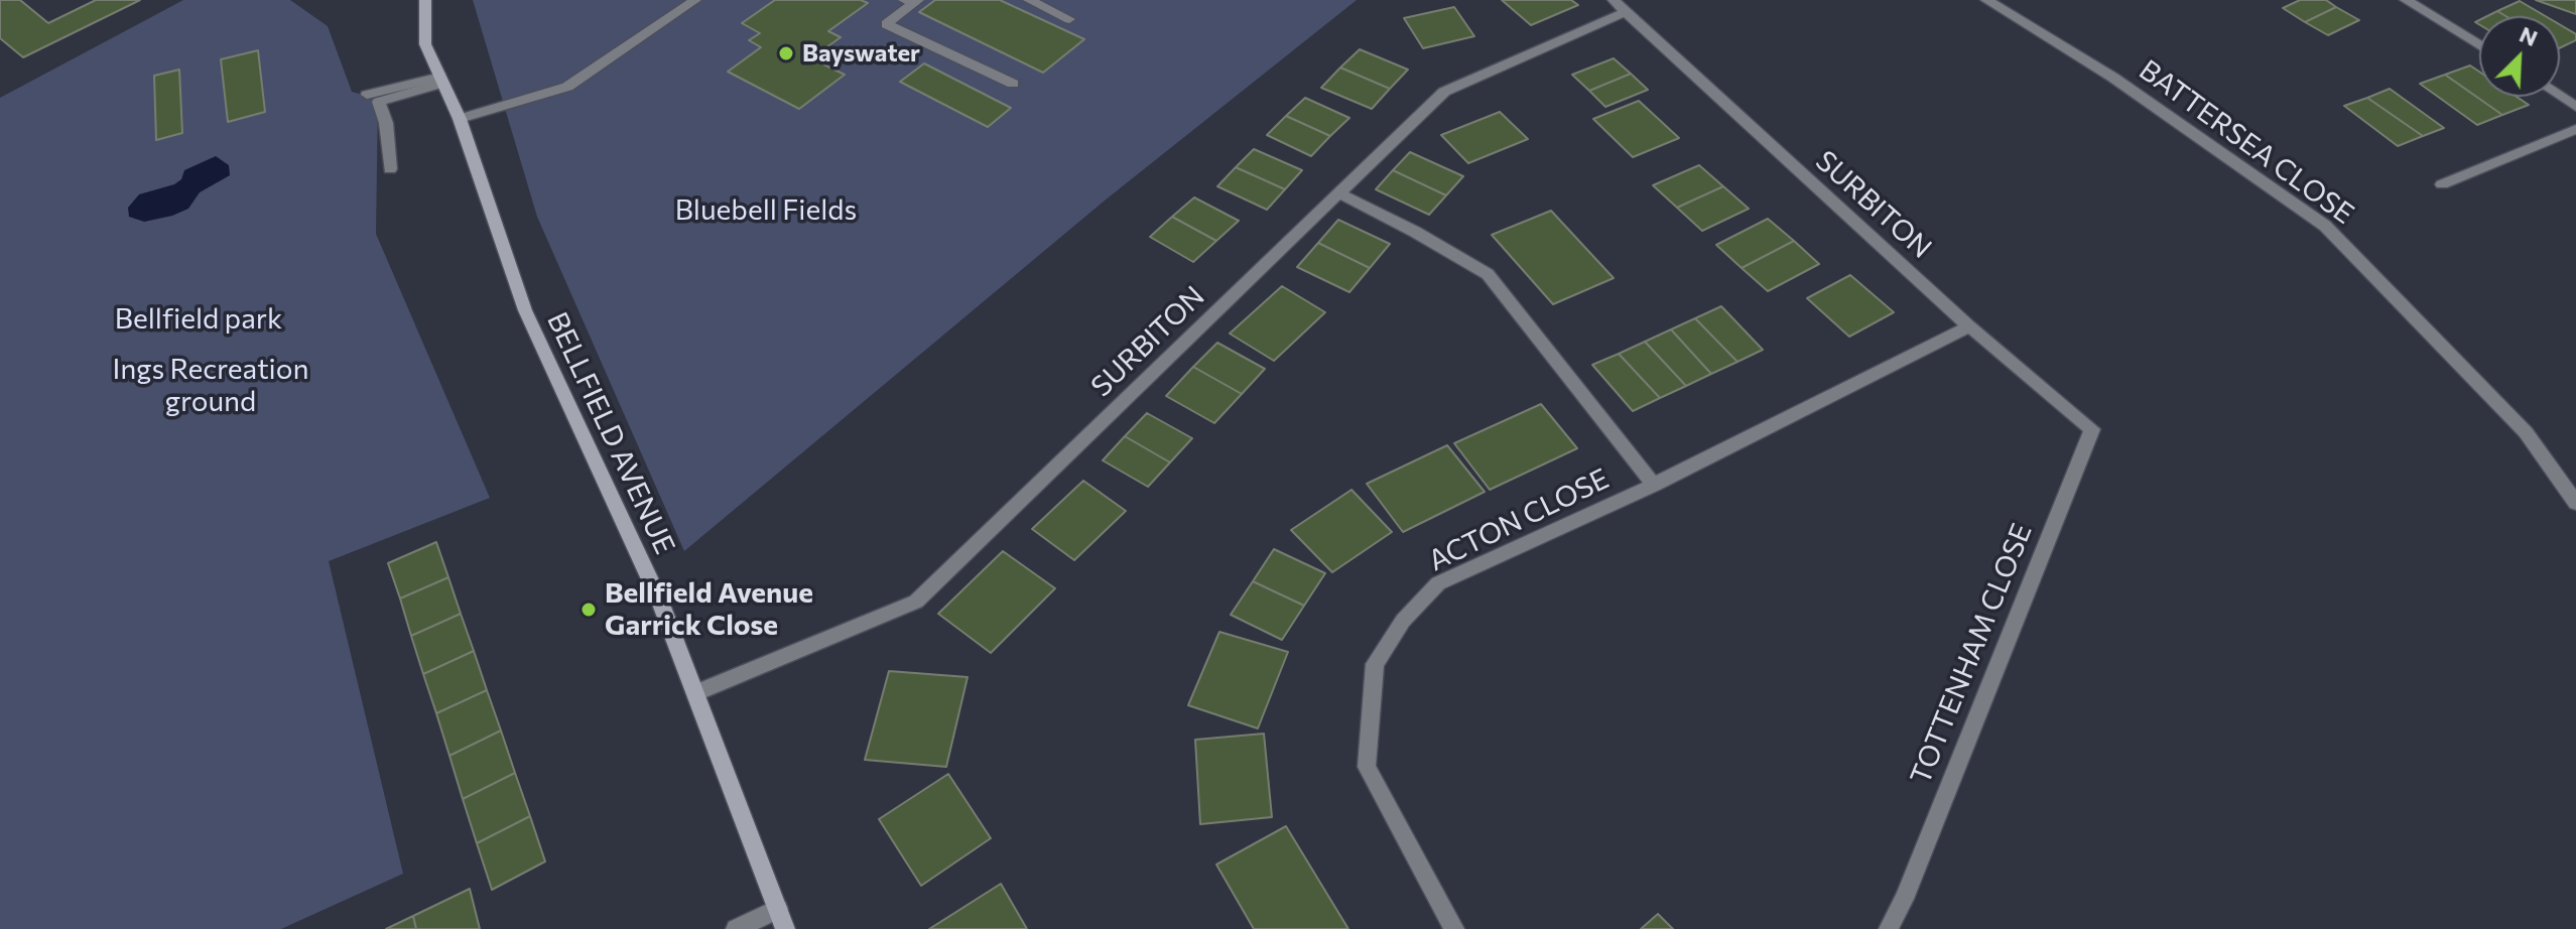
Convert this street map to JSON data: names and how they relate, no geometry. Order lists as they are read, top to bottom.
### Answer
{
  "streets": {
    "street": [
      "BATTERSEA CLOSE",
      "SURBITON",
      "BELLFIELD AVENUE",
      "ACTON CLOSE",
      "TOTTENHAM CLOSE"
    ]
  },
  "crossings": [
    ["SURBITON", "BELLFIELD AVENUE"],
    ["SURBITON", "ACTON CLOSE"],
    ["SURBITON", "TOTTENHAM CLOSE"]
  ],
  "parks": ["Bluebell Fields", "Bellfield park", "Ings Recreation ground"],
  "places": ["Bayswater", "Bellfield Avenue Garrick Close"],
  "north": "top right"
}
